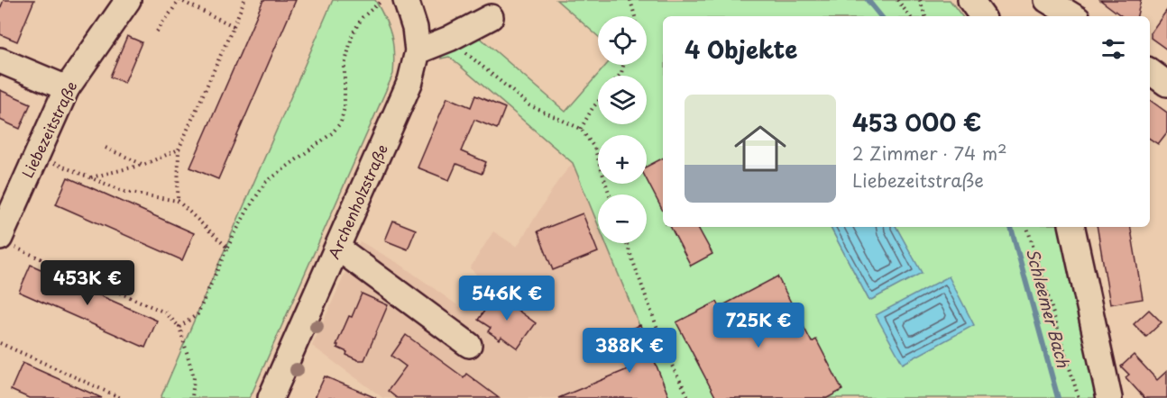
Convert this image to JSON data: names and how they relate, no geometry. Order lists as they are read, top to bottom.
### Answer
{
  "streets": {
    "street": ["Liebezeitstraße", "Archenholzstraße"]
  },
  "water": ["Schleemer Bach"],
  "page": {
    "map_buttons": ["+", "−"],
    "heading": "4 Objekte",
    "list": [
      {
        "name": "453 000 €",
        "note": "2 Zimmer · 74 m² · Liebezeitstraße"
      }
    ],
    "price": [
      "453K €",
      "546K €",
      "725K €",
      "388K €"
    ]
  }
}
